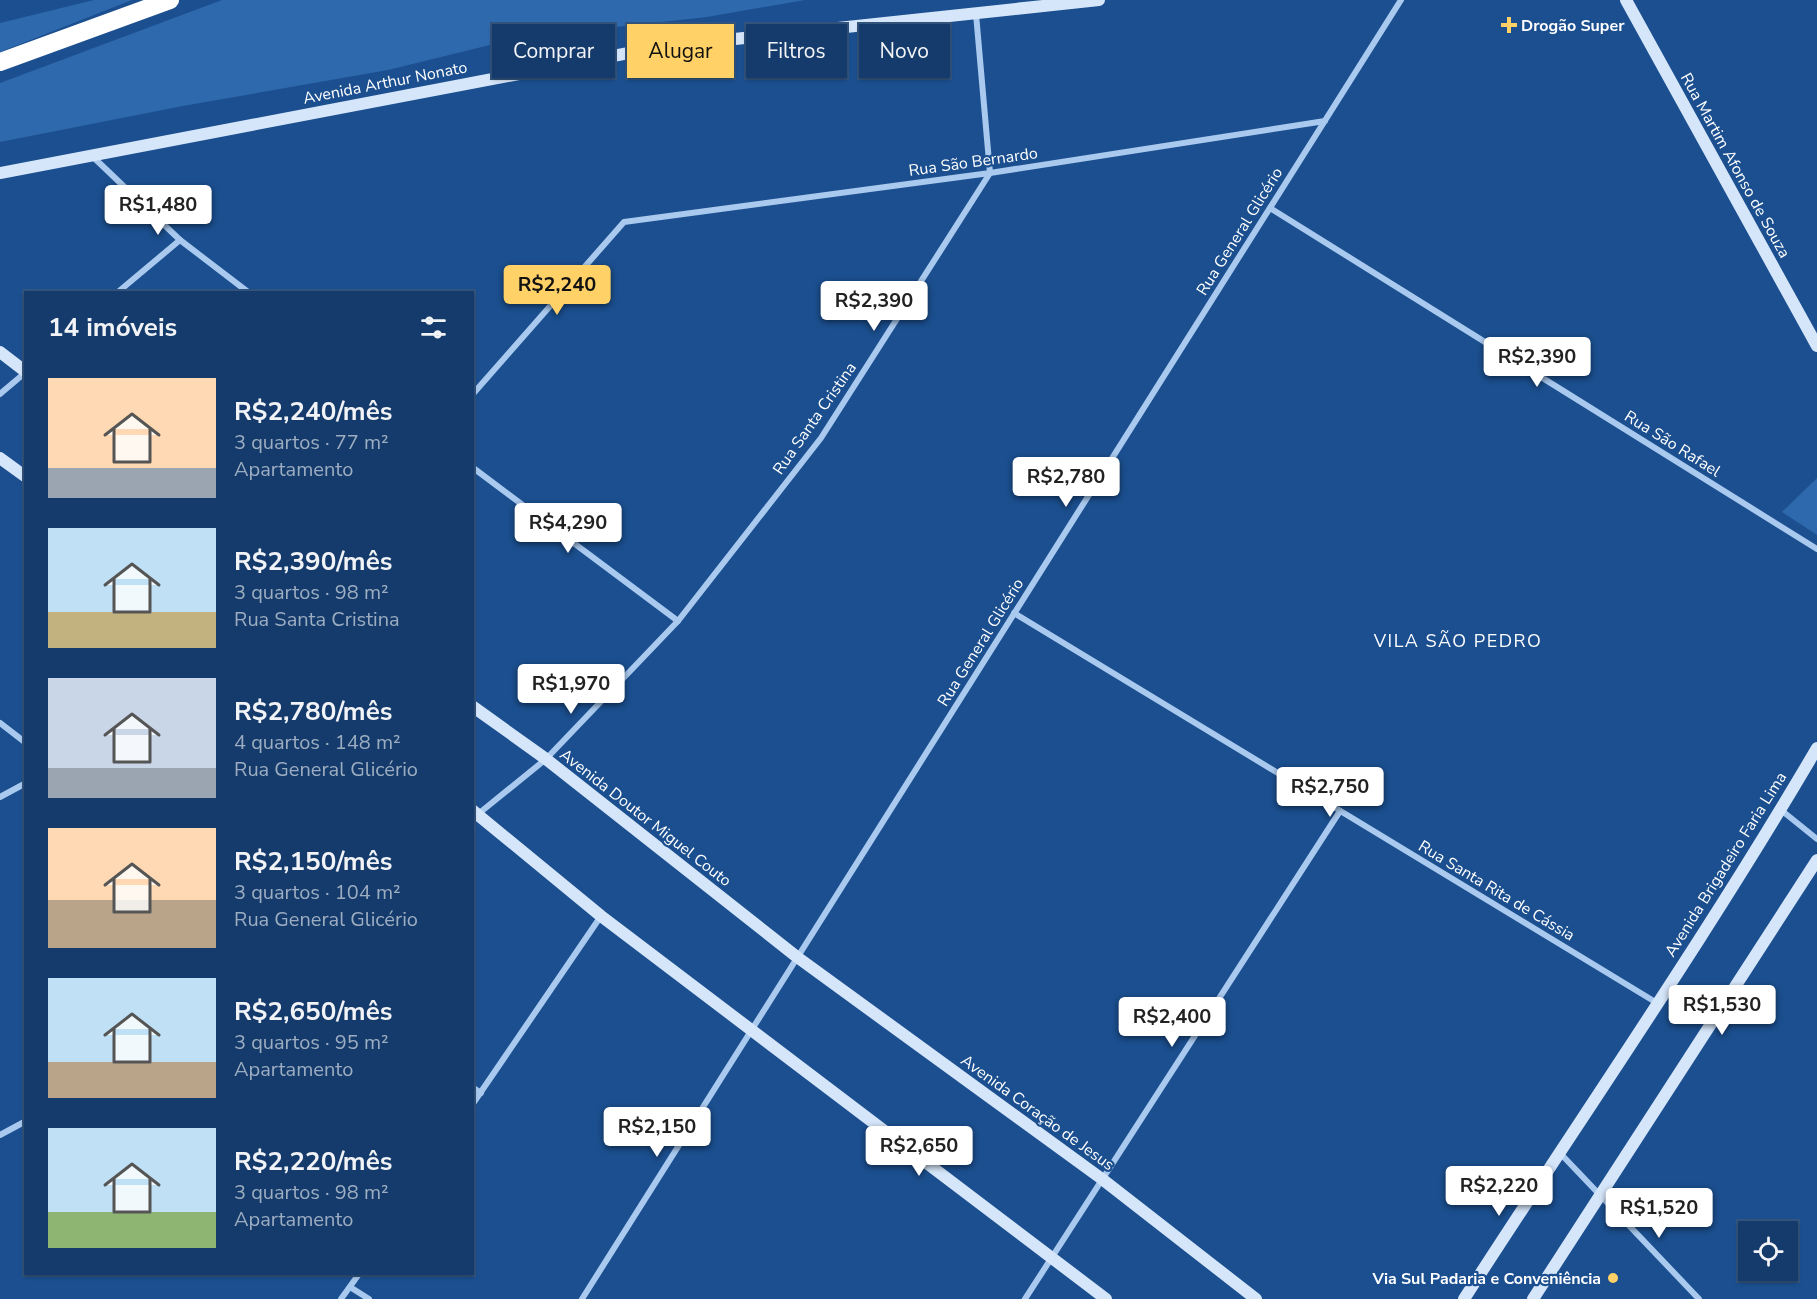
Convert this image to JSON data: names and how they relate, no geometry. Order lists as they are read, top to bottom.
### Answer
{
  "streets": {
    "main road": [
      "Avenida Arthur Nonato",
      "Rua Martim Afonso de Souza",
      "Avenida Doutor Miguel Couto",
      "Avenida Brigadeiro Faria Lima",
      "Avenida Coração de Jesus"
    ],
    "street": [
      "Rua São Bernardo",
      "Rua General Glicério",
      "Rua Santa Cristina",
      "Rua São Rafael",
      "Rua Santa Rita de Cássia"
    ]
  },
  "crossings": [
    ["Rua São Bernardo", "Rua General Glicério"],
    ["Rua São Bernardo", "Rua Santa Cristina"],
    ["Rua General Glicério", "Rua São Rafael"],
    ["Rua General Glicério", "Avenida Doutor Miguel Couto"],
    ["Rua General Glicério", "Rua Santa Rita de Cássia"],
    ["Rua General Glicério", "Avenida Coração de Jesus"],
    ["Rua Santa Cristina", "Avenida Doutor Miguel Couto"],
    ["Avenida Doutor Miguel Couto", "Avenida Coração de Jesus"],
    ["Avenida Brigadeiro Faria Lima", "Rua Santa Rita de Cássia"]
  ],
  "districts": ["VILA SÃO PEDRO"],
  "places": {
    "health": ["Drogão Super"],
    "other": ["Via Sul Padaria e Conveniência"]
  },
  "page": {
    "chip": [
      "Comprar",
      "Alugar",
      "Filtros",
      "Novo"
    ],
    "price": [
      "R$1,480",
      "R$2,240",
      "R$2,390",
      "R$2,390",
      "R$2,780",
      "R$4,290",
      "R$1,970",
      "R$2,750",
      "R$1,530",
      "R$2,400",
      "R$2,150",
      "R$2,650",
      "R$2,220",
      "R$1,520"
    ],
    "heading": "14 imóveis",
    "list": [
      {
        "name": "R$2,240/mês",
        "note": "3 quartos · 77 m² · Apartamento"
      },
      {
        "name": "R$2,390/mês",
        "note": "3 quartos · 98 m² · Rua Santa Cristina"
      },
      {
        "name": "R$2,780/mês",
        "note": "4 quartos · 148 m² · Rua General Glicério"
      },
      {
        "name": "R$2,150/mês",
        "note": "3 quartos · 104 m² · Rua General Glicério"
      },
      {
        "name": "R$2,650/mês",
        "note": "3 quartos · 95 m² · Apartamento"
      },
      {
        "name": "R$2,220/mês",
        "note": "3 quartos · 98 m² · Apartamento"
      }
    ]
  }
}
